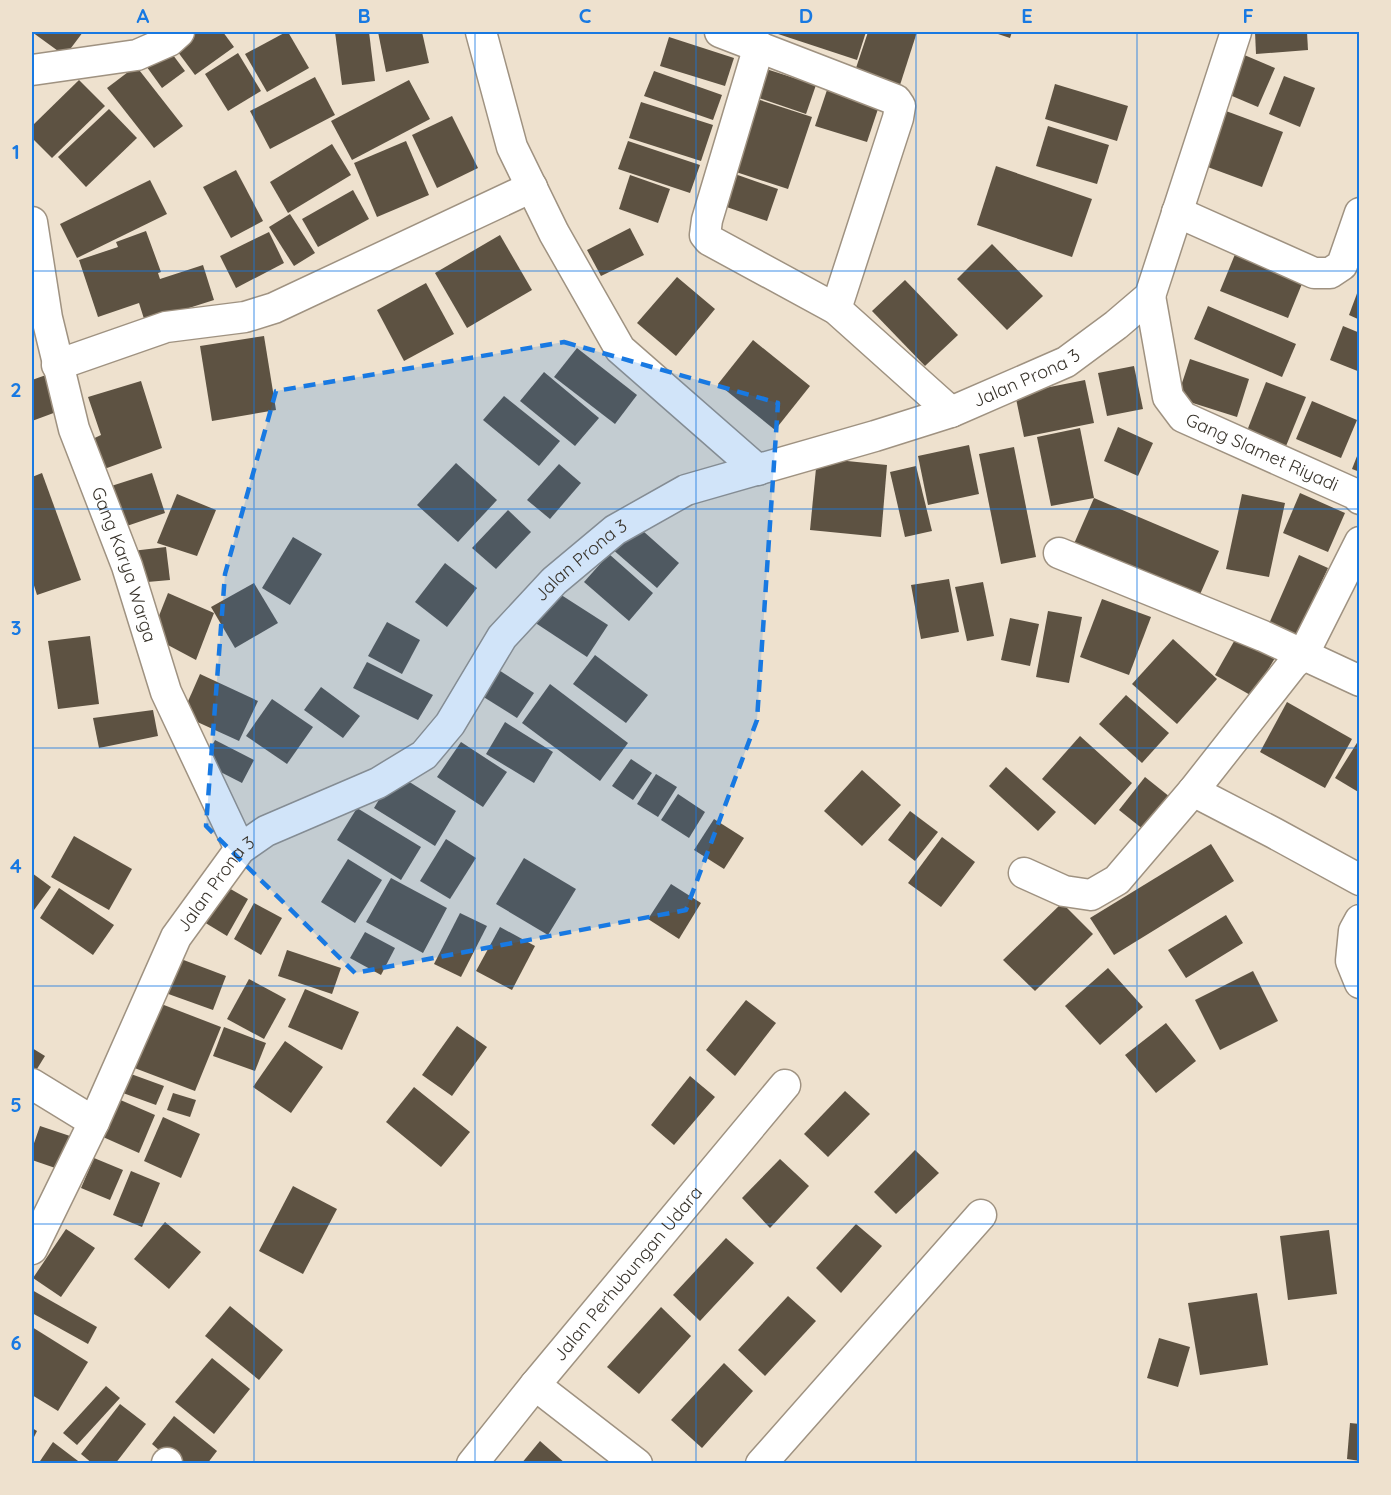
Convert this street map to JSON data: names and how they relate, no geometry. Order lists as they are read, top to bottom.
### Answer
{
  "streets": {
    "street": [
      "Jalan Prona 3",
      "Gang Slamet Riyadi",
      "Gang Karya Warga",
      "Jalan Perhubungan Udara"
    ]
  },
  "crossings": [
    ["Jalan Prona 3", "Gang Slamet Riyadi"],
    ["Jalan Prona 3", "Gang Karya Warga"]
  ],
  "grid": {
    "columns": [
      "A",
      "B",
      "C",
      "D",
      "E",
      "F"
    ],
    "rows": [
      "1",
      "2",
      "3",
      "4",
      "5",
      "6"
    ]
  }
}
